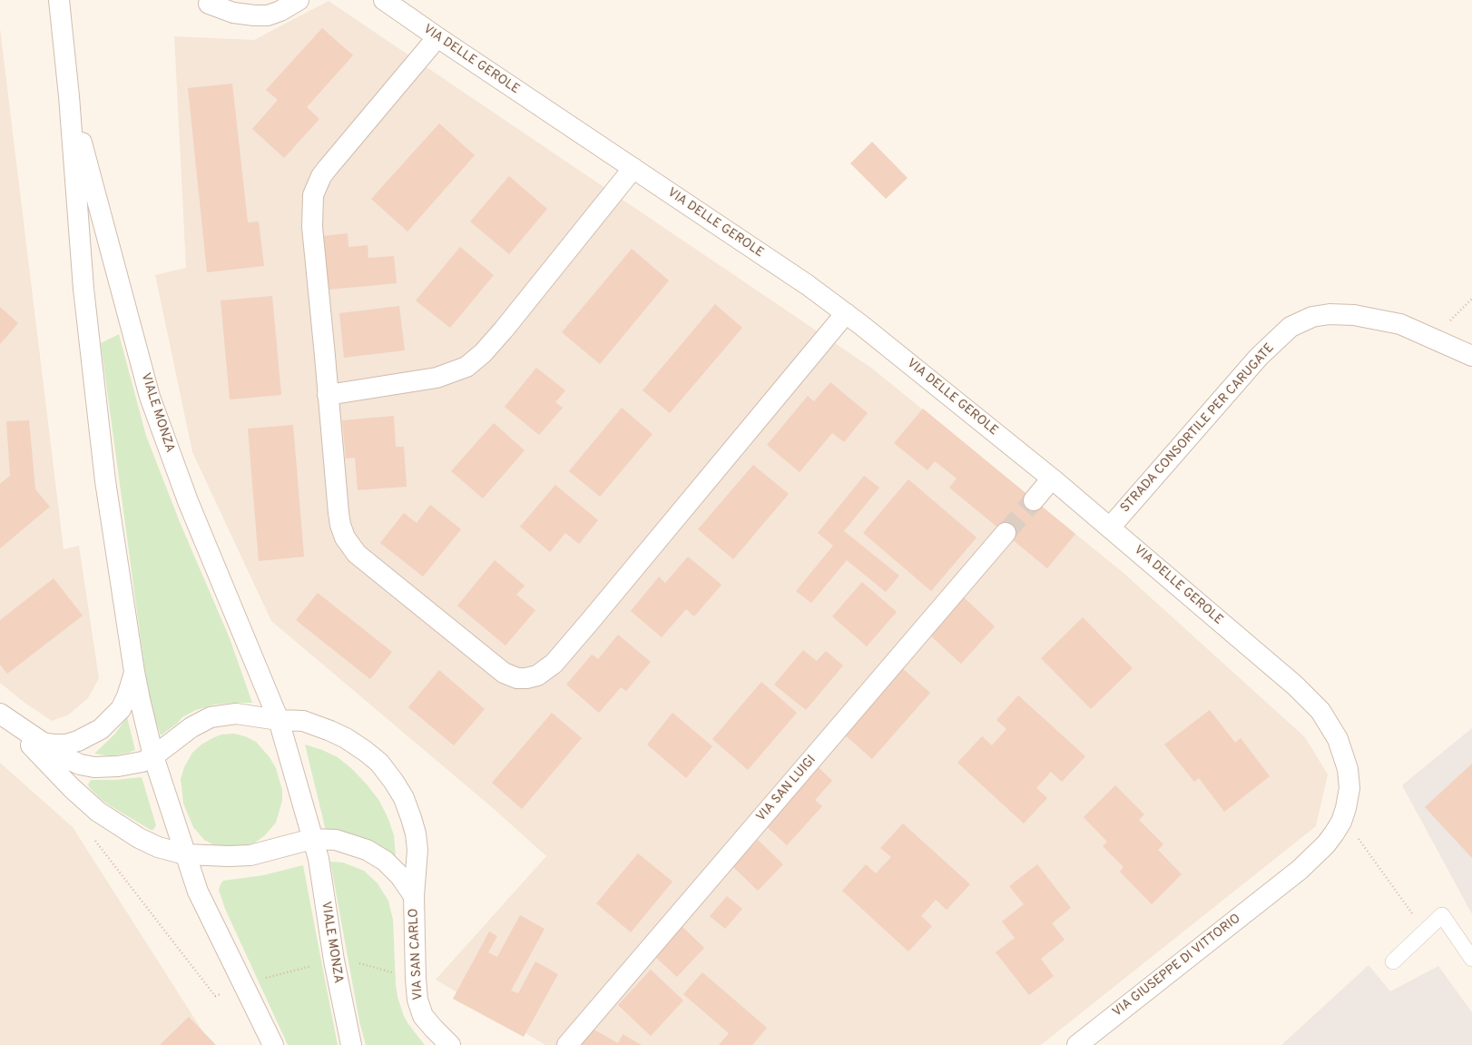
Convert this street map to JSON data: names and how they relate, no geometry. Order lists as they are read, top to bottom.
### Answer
{
  "streets": {
    "street": [
      "VIA DELLE GEROLE",
      "VIALE MONZA",
      "STRADA CONSORTILE PER CARUGATE",
      "VIA SAN LUIGI",
      "VIA SAN CARLO",
      "VIA GIUSEPPE DI VITTORIO"
    ]
  },
  "crossings": [
    ["VIA DELLE GEROLE", "STRADA CONSORTILE PER CARUGATE"],
    ["VIA DELLE GEROLE", "VIA GIUSEPPE DI VITTORIO"],
    ["VIALE MONZA", "VIA SAN CARLO"]
  ]
}
